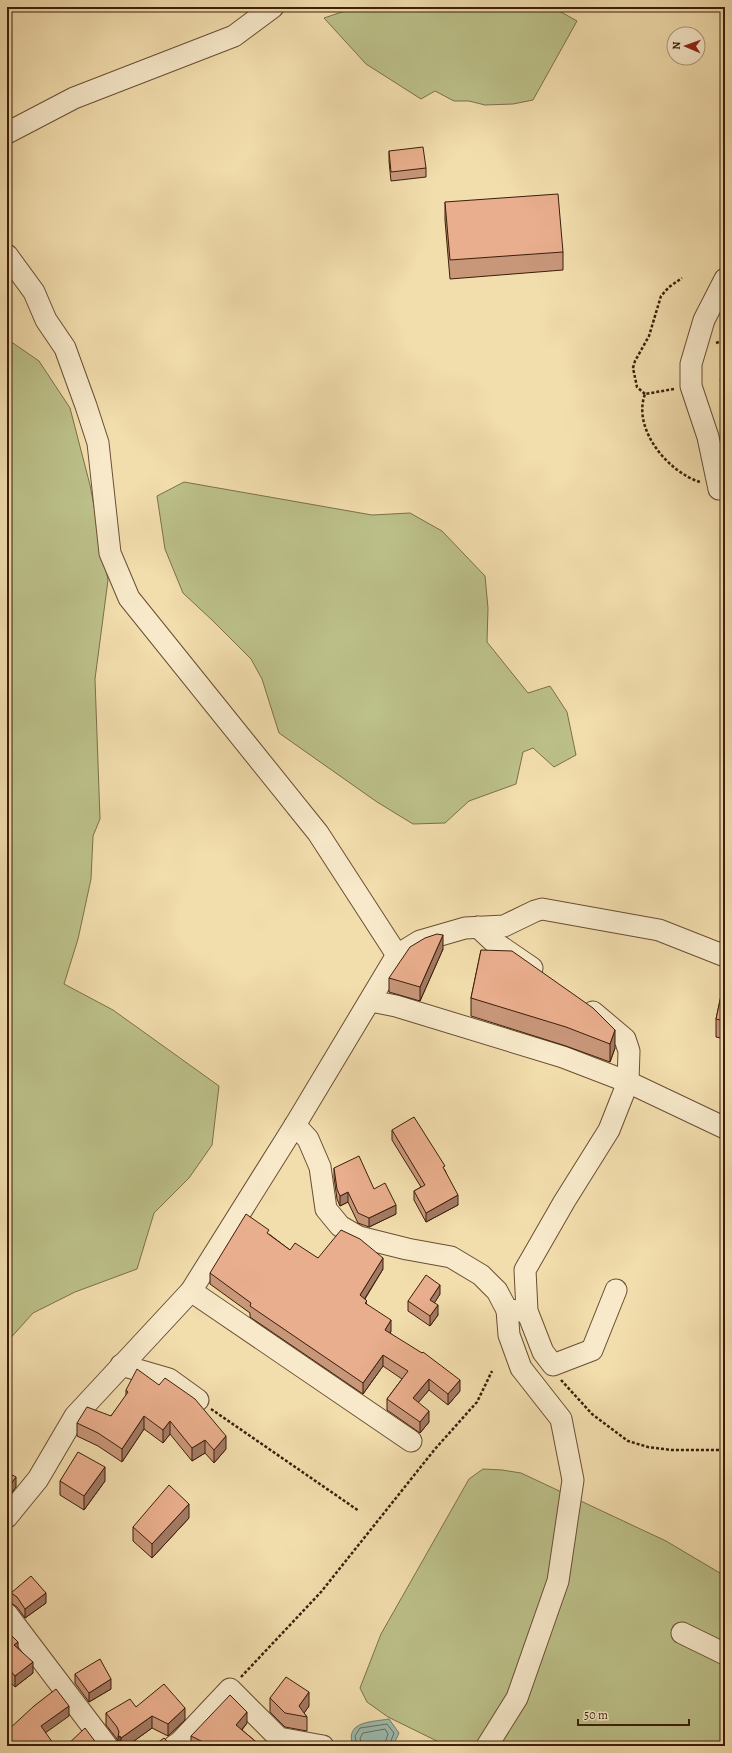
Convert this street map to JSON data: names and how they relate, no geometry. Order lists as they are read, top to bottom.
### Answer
{
  "scale_bar": "50 m",
  "north": "left"
}
